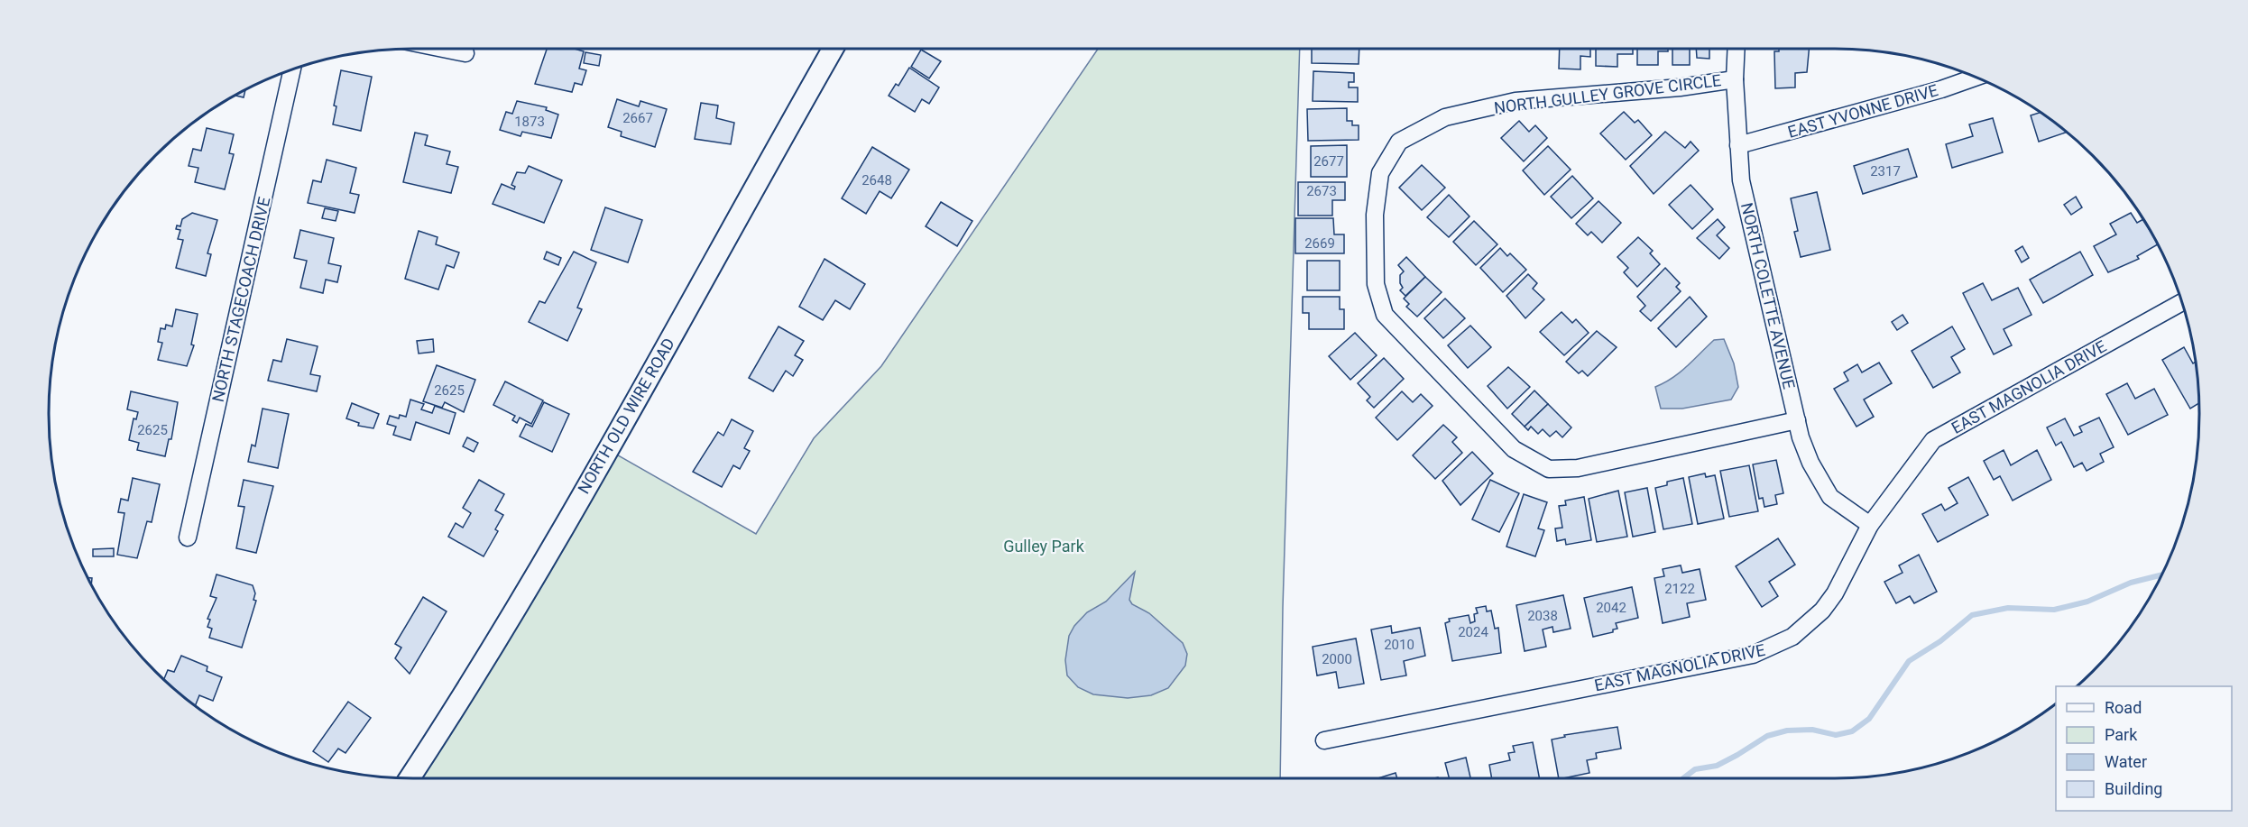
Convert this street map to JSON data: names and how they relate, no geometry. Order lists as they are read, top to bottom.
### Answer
{
  "streets": {
    "street": [
      "NORTH GULLEY GROVE CIRCLE",
      "EAST YVONNE DRIVE",
      "NORTH COLETTE AVENUE",
      "NORTH STAGECOACH DRIVE",
      "EAST MAGNOLIA DRIVE",
      "NORTH OLD WIRE ROAD"
    ]
  },
  "crossings": [
    ["NORTH GULLEY GROVE CIRCLE", "NORTH COLETTE AVENUE"],
    ["EAST YVONNE DRIVE", "NORTH COLETTE AVENUE"],
    ["NORTH COLETTE AVENUE", "EAST MAGNOLIA DRIVE"]
  ],
  "parks": ["Gulley Park"],
  "house_numbers": [
    "2667",
    "1873",
    "2677",
    "2317",
    "2648",
    "2673",
    "2669",
    "2625",
    "2625",
    "2122",
    "2042",
    "2038",
    "2024",
    "2010",
    "2000"
  ],
  "legend": [
    "Road",
    "Park",
    "Water",
    "Building"
  ]
}
